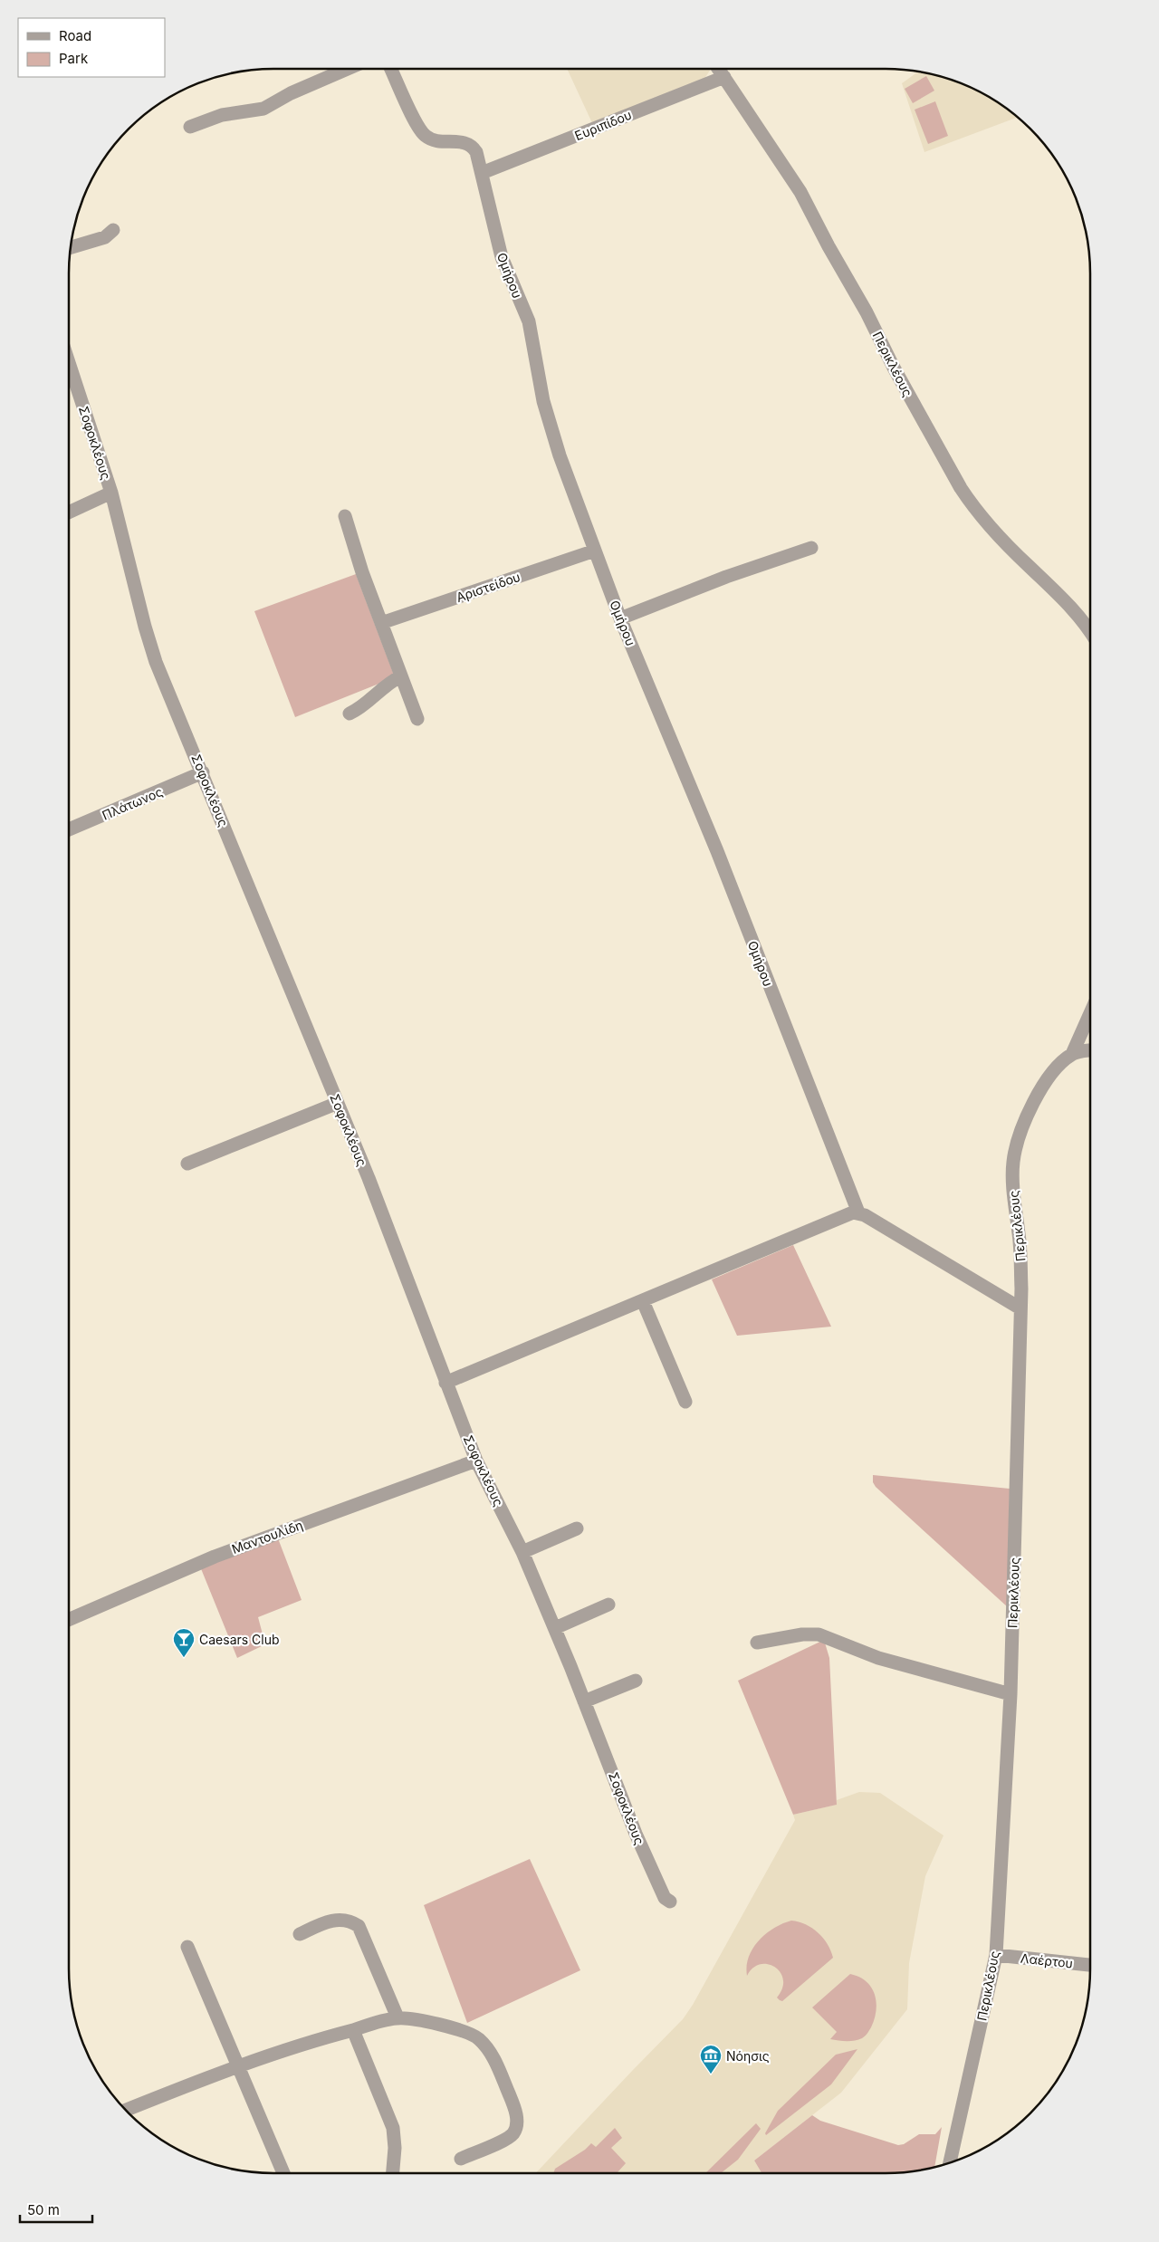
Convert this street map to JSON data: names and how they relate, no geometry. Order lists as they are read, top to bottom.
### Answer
{
  "streets": {
    "street": [
      "Ευριπίδου",
      "Ομήρου",
      "Περικλέους",
      "Σοφοκλέους",
      "Αριστείδου",
      "Πλάτωνος",
      "Μαντουλίδη",
      "Λαέρτου"
    ]
  },
  "crossings": [
    ["Ευριπίδου", "Ομήρου"],
    ["Ευριπίδου", "Περικλέους"],
    ["Ομήρου", "Αριστείδου"],
    ["Περικλέους", "Λαέρτου"],
    ["Σοφοκλέους", "Πλάτωνος"],
    ["Σοφοκλέους", "Μαντουλίδη"]
  ],
  "places": {
    "bar": ["Caesars Club"],
    "museum": ["Νόησις"]
  },
  "legend": ["Road", "Park"],
  "scale_bar": "50 m"
}
